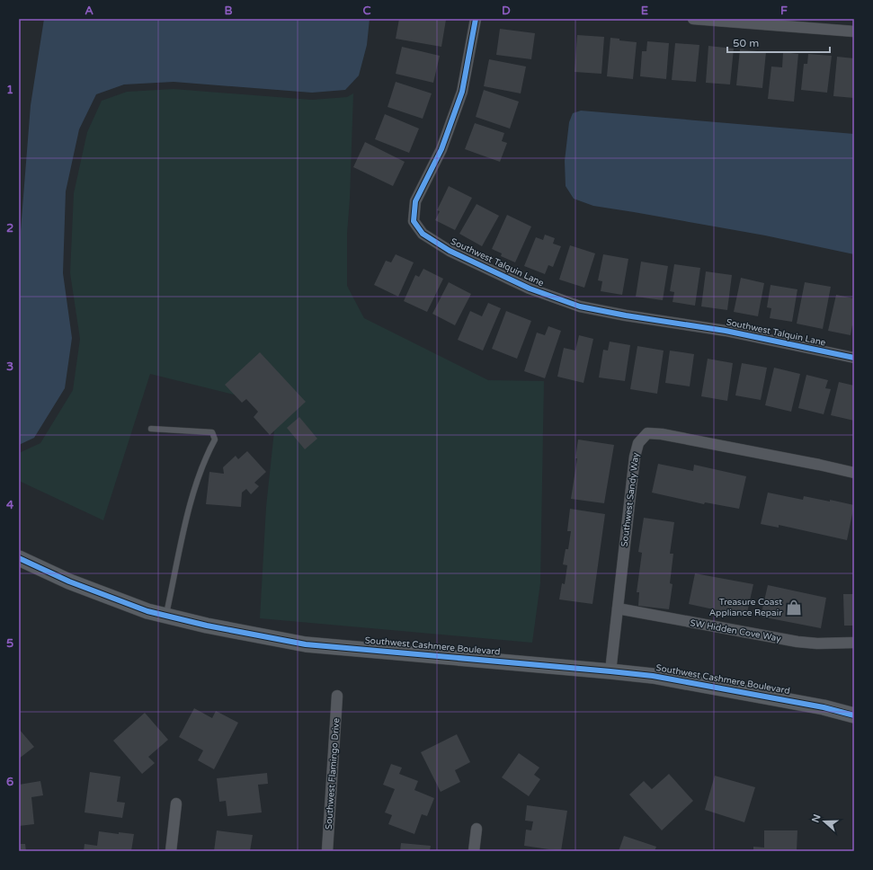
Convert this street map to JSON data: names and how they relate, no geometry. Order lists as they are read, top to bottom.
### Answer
{
  "streets": {
    "street": [
      "Southwest Talquin Lane",
      "Southwest Sandy Way",
      "SW Hidden Cove Way",
      "Southwest Cashmere Boulevard",
      "Southwest Flamingo Drive"
    ]
  },
  "crossings": [
    ["Southwest Sandy Way", "SW Hidden Cove Way"],
    ["Southwest Sandy Way", "Southwest Cashmere Boulevard"]
  ],
  "places": {
    "shop": ["Treasure Coast Appliance Repair"]
  },
  "scale_bar": "50 m",
  "north": "left",
  "grid": {
    "columns": [
      "A",
      "B",
      "C",
      "D",
      "E",
      "F"
    ],
    "rows": [
      "1",
      "2",
      "3",
      "4",
      "5",
      "6"
    ]
  }
}
